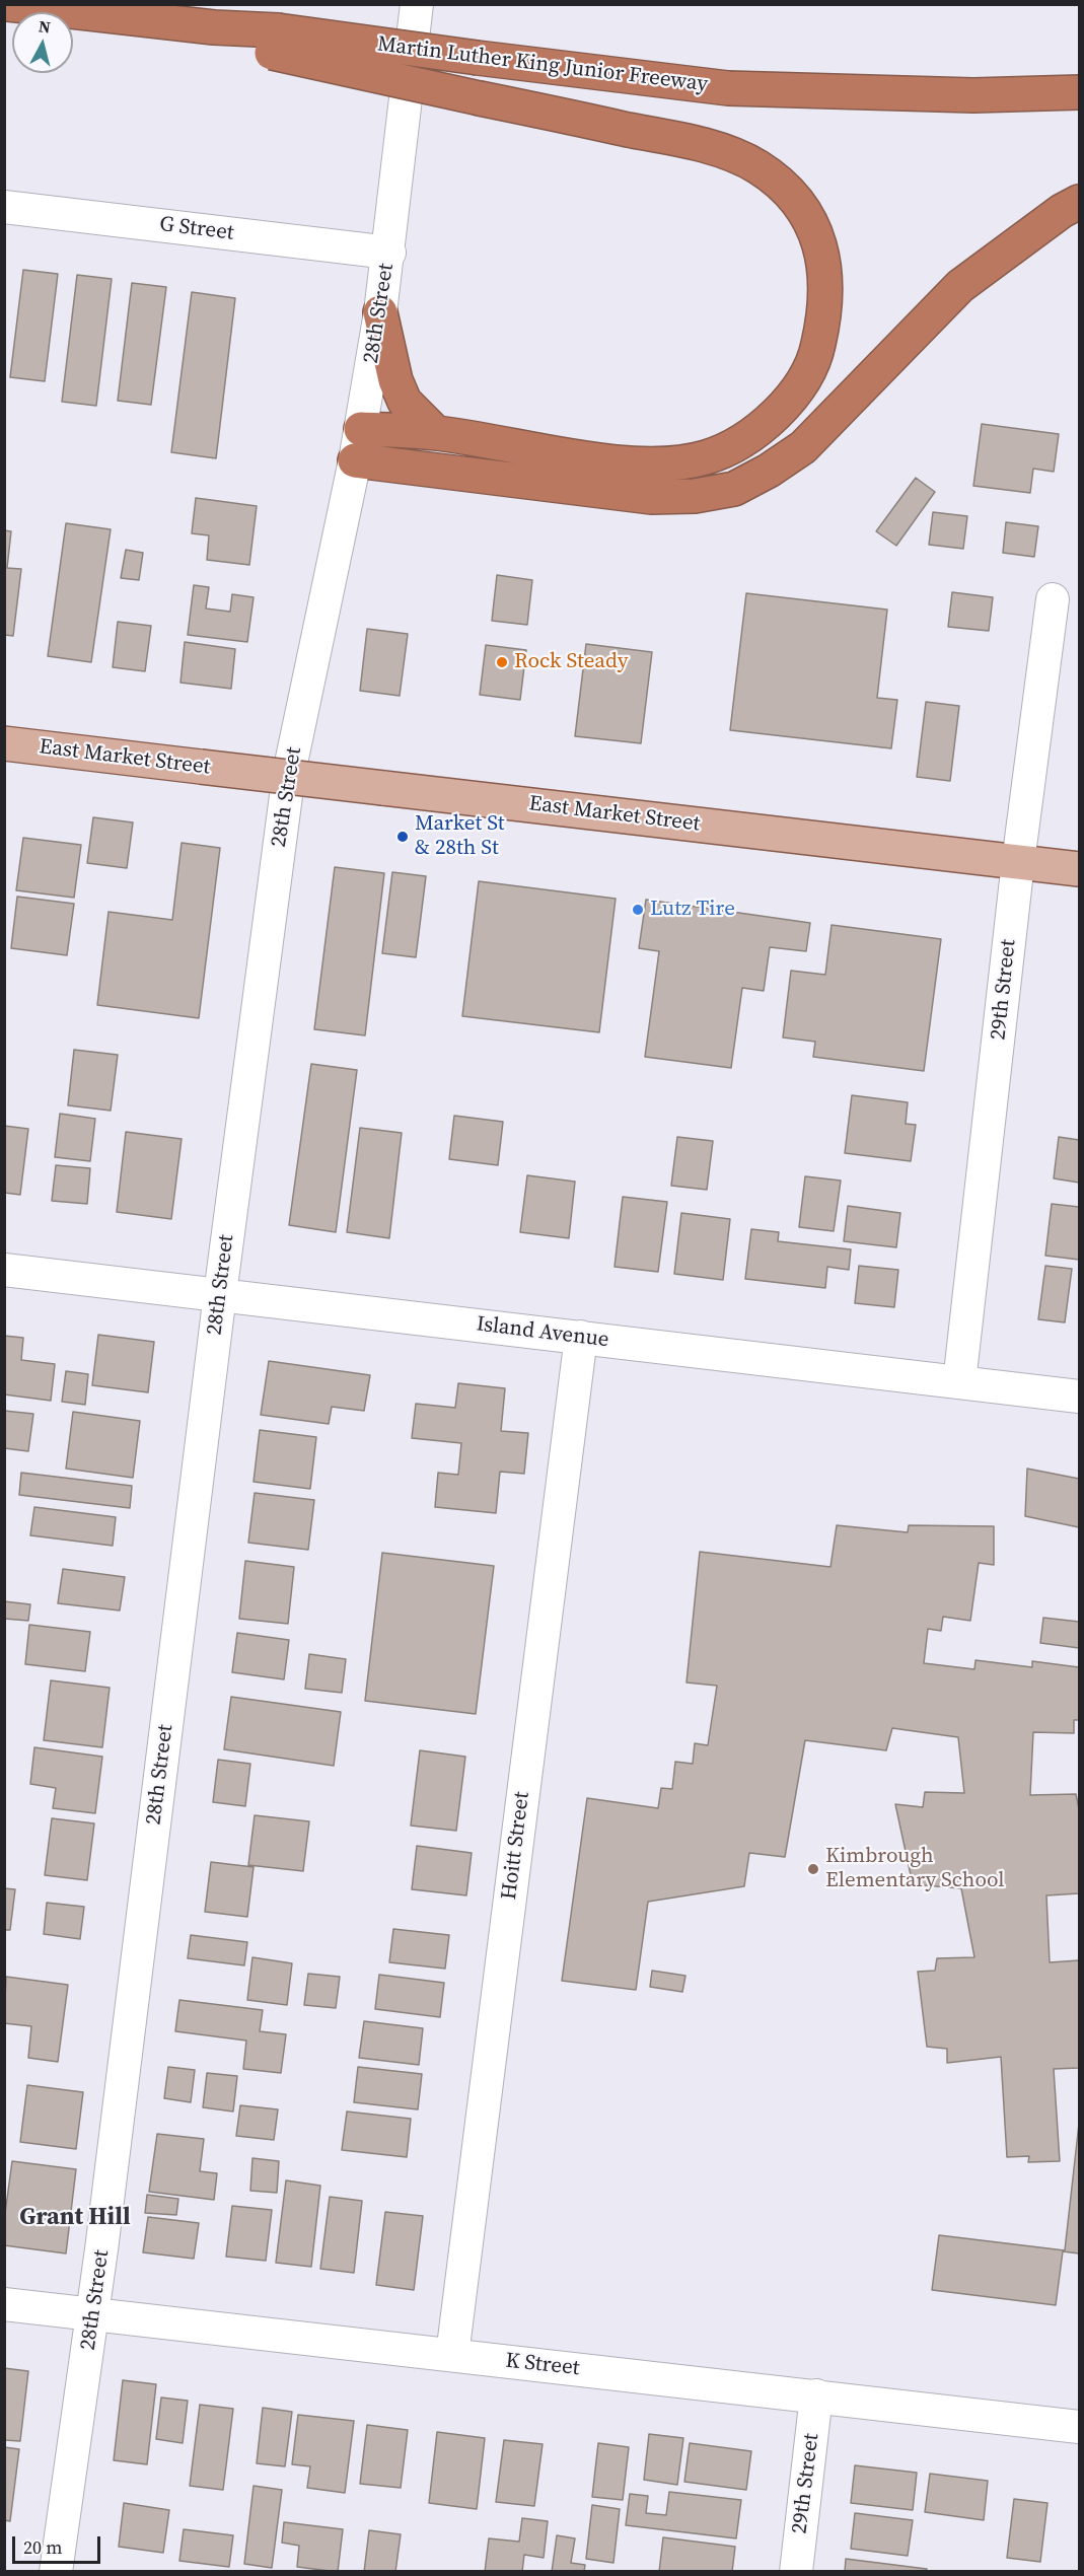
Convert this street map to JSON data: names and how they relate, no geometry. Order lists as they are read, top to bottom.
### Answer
{
  "streets": {
    "highway": ["Martin Luther King Junior Freeway"],
    "main road": ["East Market Street"],
    "street": [
      "G Street",
      "28th Street",
      "29th Street",
      "Island Avenue",
      "Hoitt Street",
      "K Street"
    ]
  },
  "crossings": [
    ["G Street", "28th Street"],
    ["28th Street", "Island Avenue"],
    ["28th Street", "K Street"],
    ["East Market Street", "29th Street"],
    ["29th Street", "Island Avenue"],
    ["29th Street", "K Street"],
    ["Island Avenue", "Hoitt Street"],
    ["Hoitt Street", "K Street"]
  ],
  "districts": ["Grant Hill"],
  "places": [
    "Rock Steady",
    "Market St & 28th St",
    "Lutz Tire",
    "Kimbrough Elementary School"
  ],
  "scale_bar": "20 m",
  "north": "top"
}
